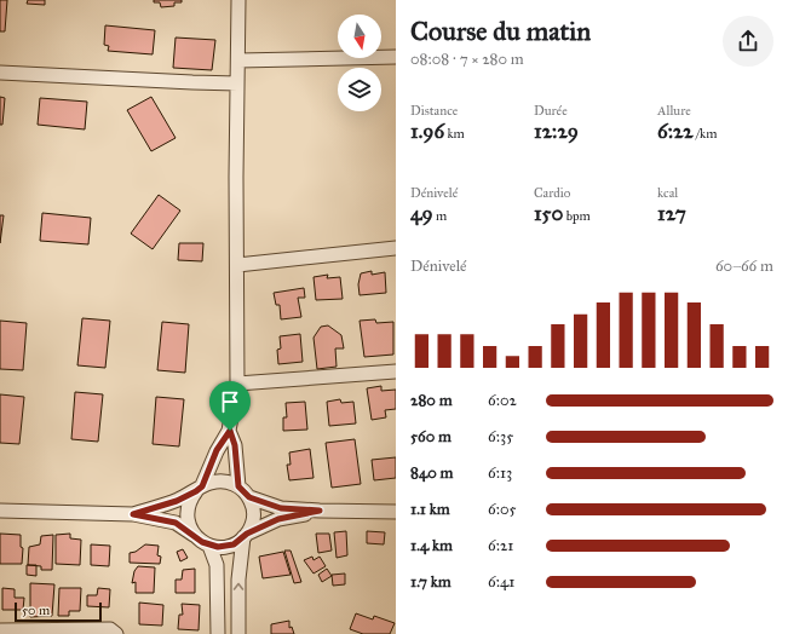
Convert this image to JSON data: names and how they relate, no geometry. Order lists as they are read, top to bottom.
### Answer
{
  "scale_bar": "50 m",
  "north": "bottom",
  "page": {
    "heading": ["Course du matin", "08:08 · 7 × 280 m"],
    "stats": [
      ["Distance", "1.96 km"],
      ["Durée", "12:29"],
      ["Allure", "6:22 /km"],
      ["Dénivelé", "49 m"],
      ["Cardio", "150 bpm"],
      ["kcal", "127"]
    ],
    "chart": ["Dénivelé", "60–66 m"],
    "list": [
      {
        "name": "280 m",
        "note": "6:02"
      },
      {
        "name": "560 m",
        "note": "6:35"
      },
      {
        "name": "840 m",
        "note": "6:13"
      },
      {
        "name": "1.1 km",
        "note": "6:05"
      },
      {
        "name": "1.4 km",
        "note": "6:21"
      },
      {
        "name": "1.7 km",
        "note": "6:41"
      }
    ],
    "scale": "50 m"
  }
}
